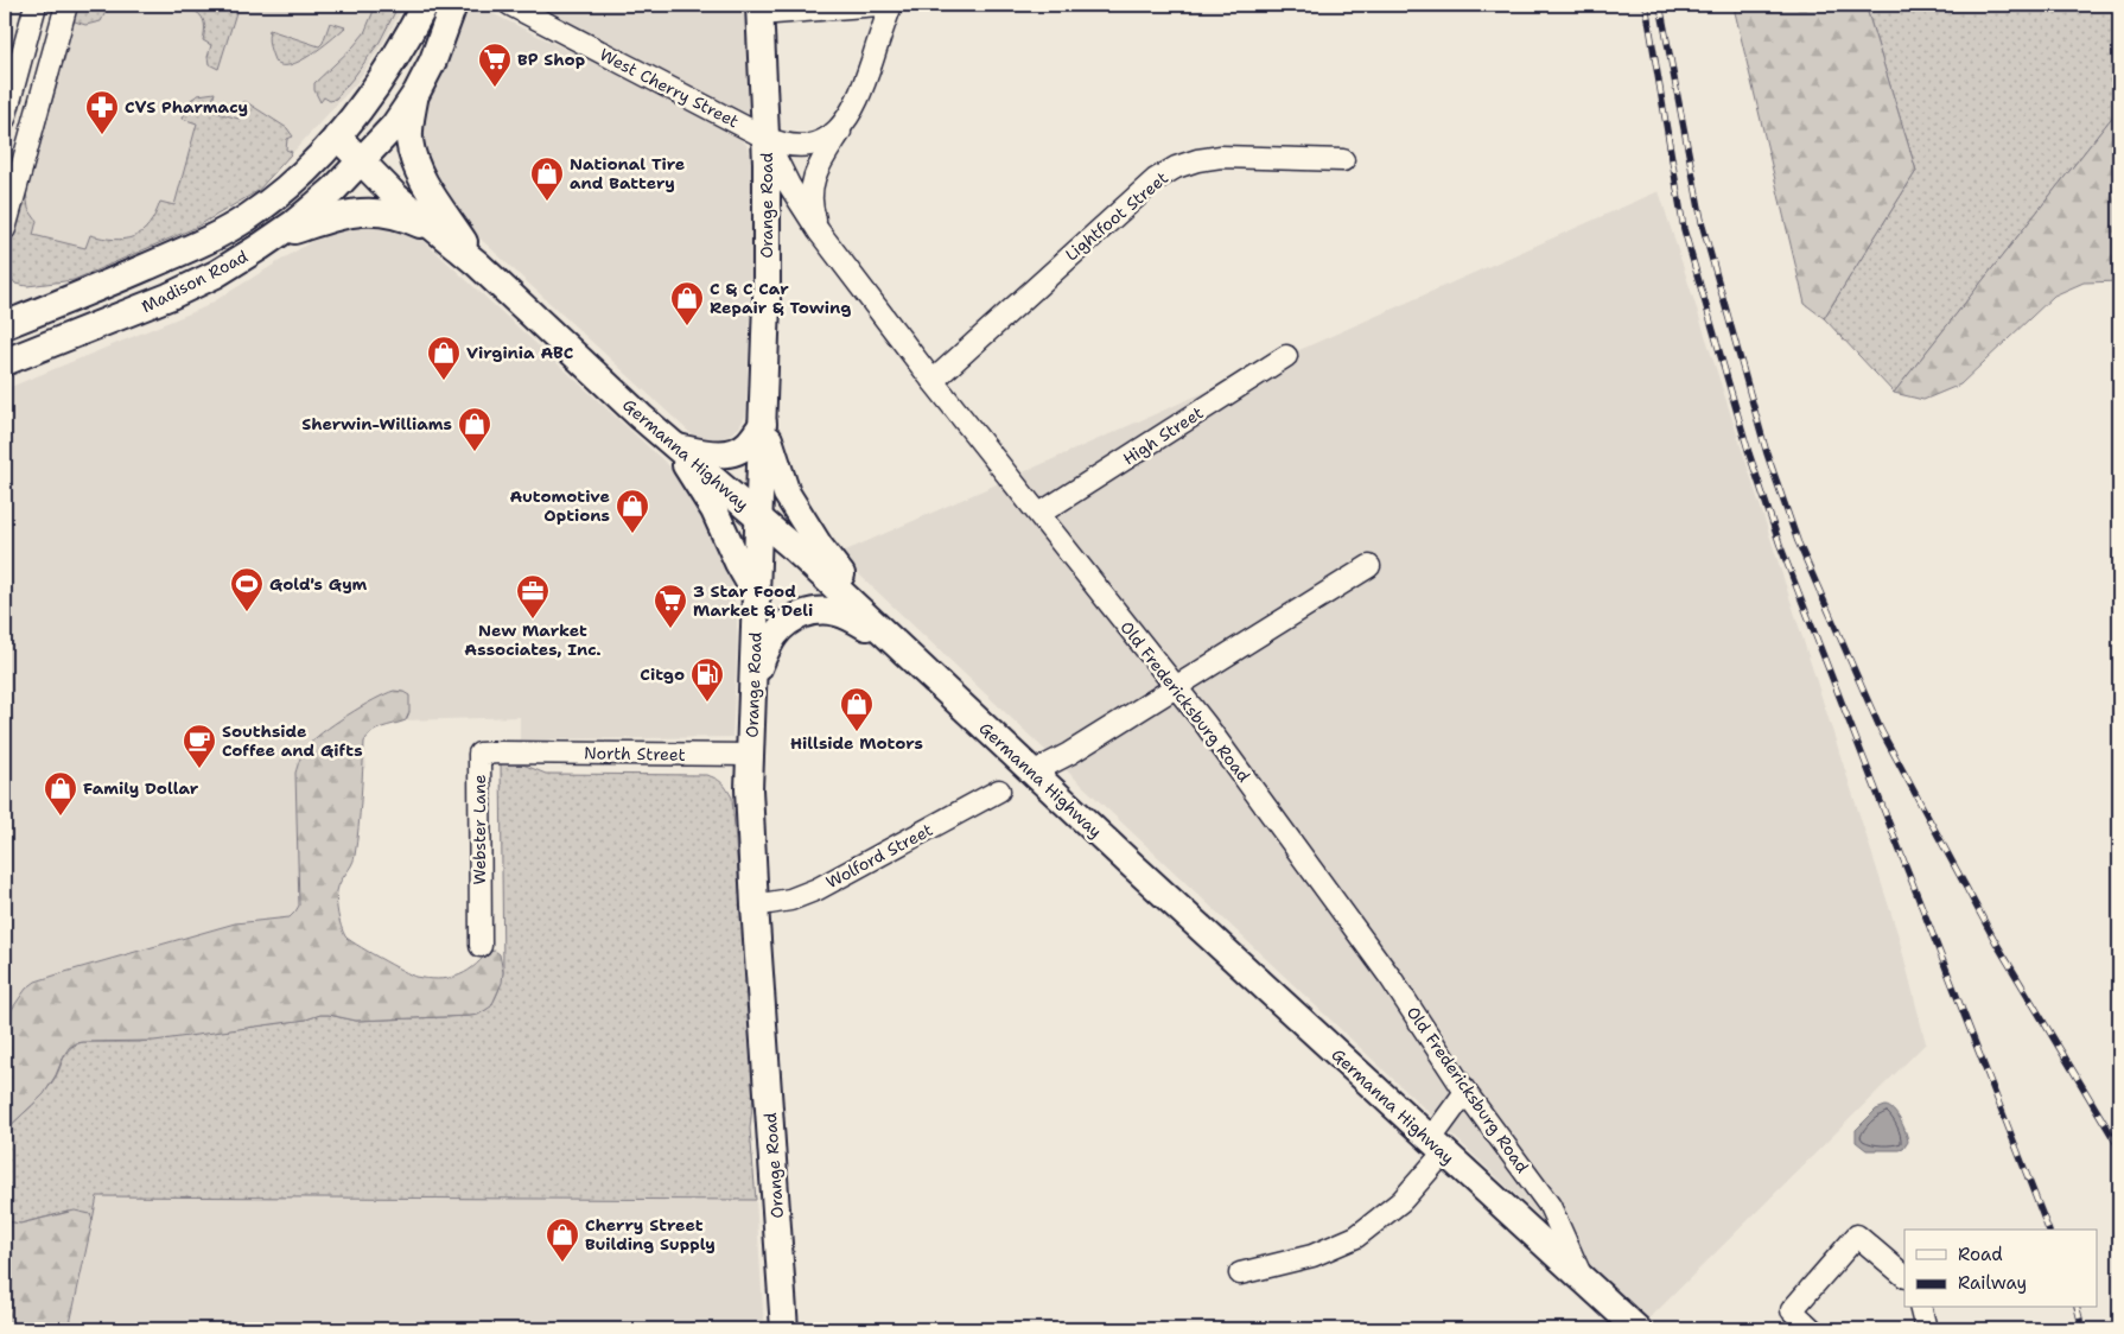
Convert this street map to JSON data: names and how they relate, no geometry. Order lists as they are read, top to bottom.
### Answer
{
  "streets": {
    "main road": ["Orange Road", "Madison Road", "Germanna Highway"],
    "street": [
      "West Cherry Street",
      "Lightfoot Street",
      "High Street",
      "Old Fredericksburg Road",
      "North Street",
      "Webster Lane",
      "Wolford Street"
    ]
  },
  "crossings": [
    ["West Cherry Street", "Orange Road"],
    ["West Cherry Street", "Old Fredericksburg Road"],
    ["Orange Road", "Germanna Highway"],
    ["Orange Road", "Old Fredericksburg Road"],
    ["Orange Road", "North Street"],
    ["Orange Road", "Wolford Street"],
    ["Lightfoot Street", "Old Fredericksburg Road"],
    ["Madison Road", "Germanna Highway"],
    ["High Street", "Old Fredericksburg Road"],
    ["Germanna Highway", "Old Fredericksburg Road"],
    ["North Street", "Webster Lane"]
  ],
  "places": {
    "supermarket": ["BP Shop", "3 Star Food Market & Deli"],
    "pharmacy": ["CVS Pharmacy"],
    "shop": [
      "National Tire and Battery",
      "C & C Car Repair & Towing",
      "Virginia ABC",
      "Sherwin-Williams",
      "Automotive Options",
      "Hillside Motors",
      "Family Dollar",
      "Cherry Street Building Supply"
    ],
    "sports": ["Gold's Gym"],
    "office": ["New Market Associates, Inc."],
    "fuel station": ["Citgo"],
    "cafe": ["Southside Coffee and Gifts"]
  },
  "legend": ["Road", "Railway"]
}
